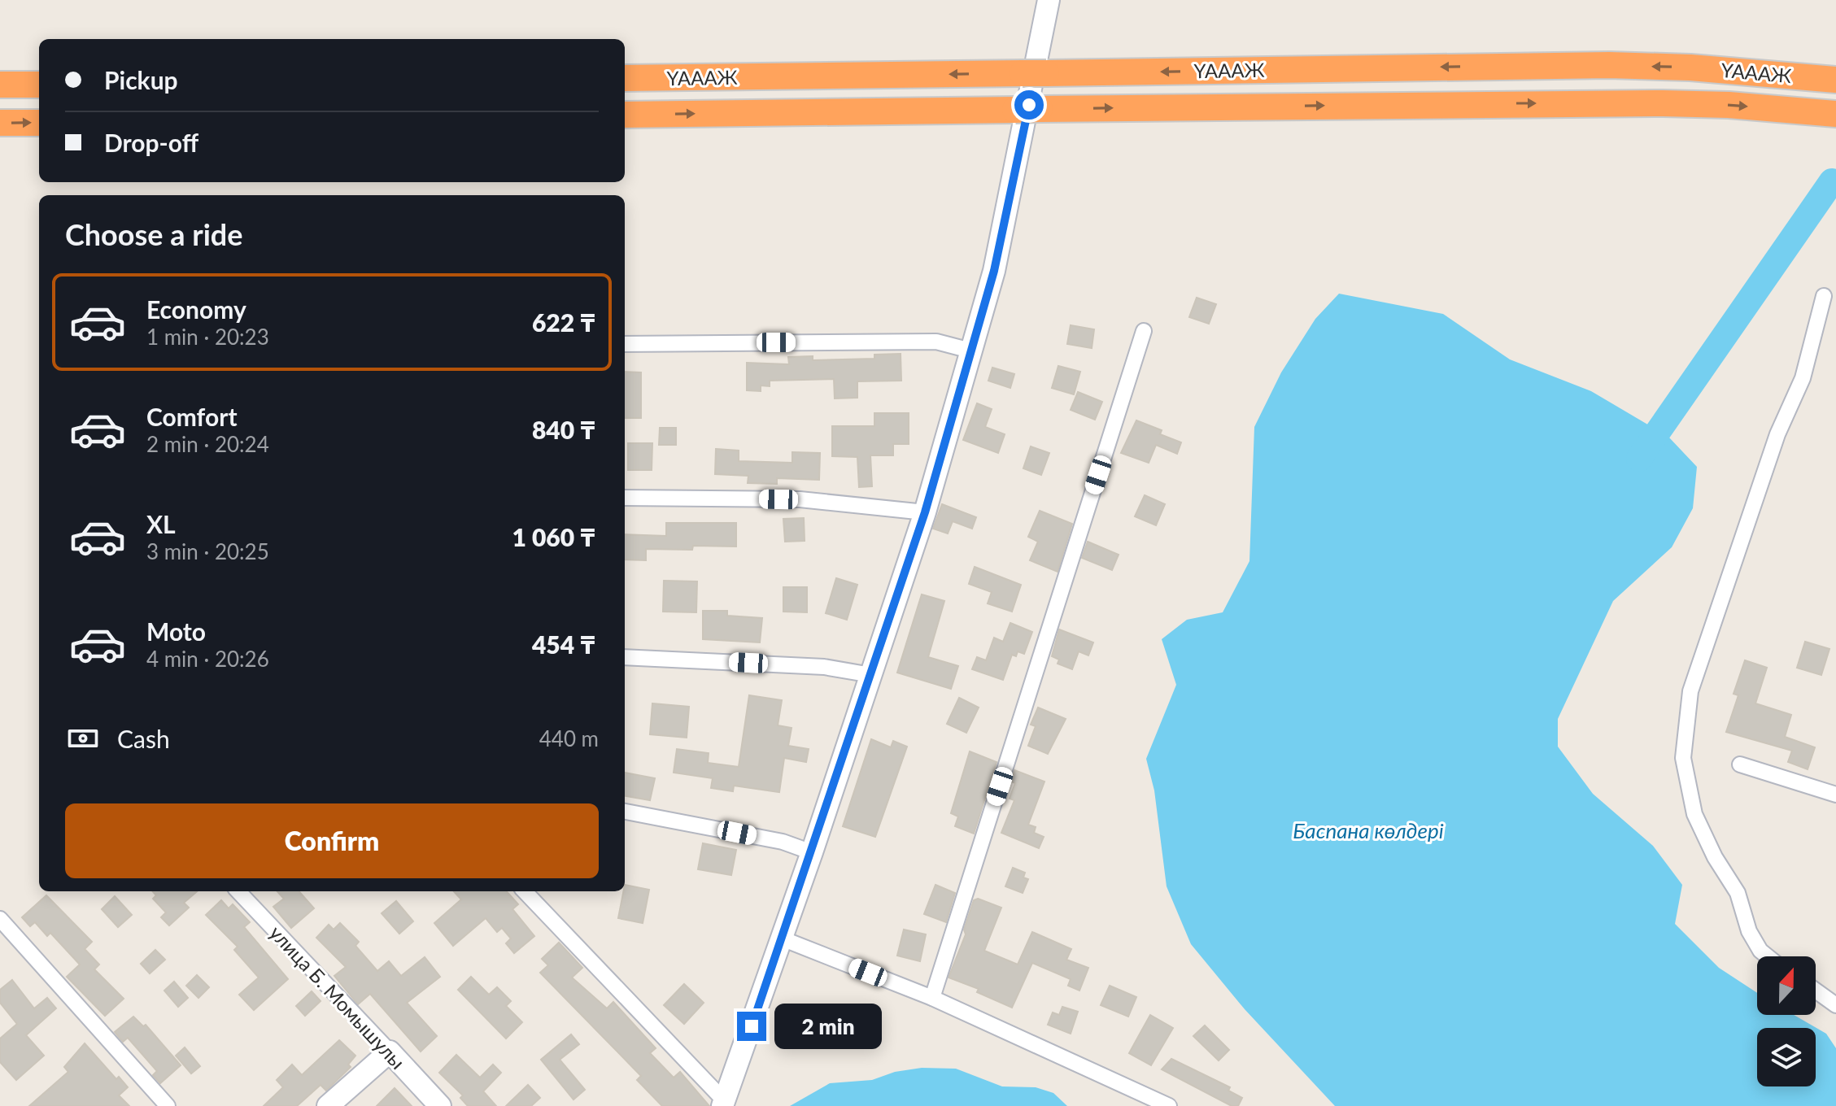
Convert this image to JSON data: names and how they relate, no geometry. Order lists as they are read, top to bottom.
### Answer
{
  "streets": {
    "highway": ["ҮАААЖ"],
    "main road": ["улица Б. Момышулы"]
  },
  "water": ["Баспана көлдері"],
  "north": "top",
  "page": {
    "banner": ["Pickup", "Drop-off"],
    "heading": "Choose a ride",
    "list": [
      {
        "name": "Economy",
        "note": "1 min · 20:23",
        "value": "622 ₸"
      },
      {
        "name": "Comfort",
        "note": "2 min · 20:24",
        "value": "840 ₸"
      },
      {
        "name": "XL",
        "note": "3 min · 20:25",
        "value": "1 060 ₸"
      },
      {
        "name": "Moto",
        "note": "4 min · 20:26",
        "value": "454 ₸"
      }
    ],
    "pay": ["Cash", "440 m"],
    "buttons": "Confirm",
    "bubble": "2 min"
  }
}
